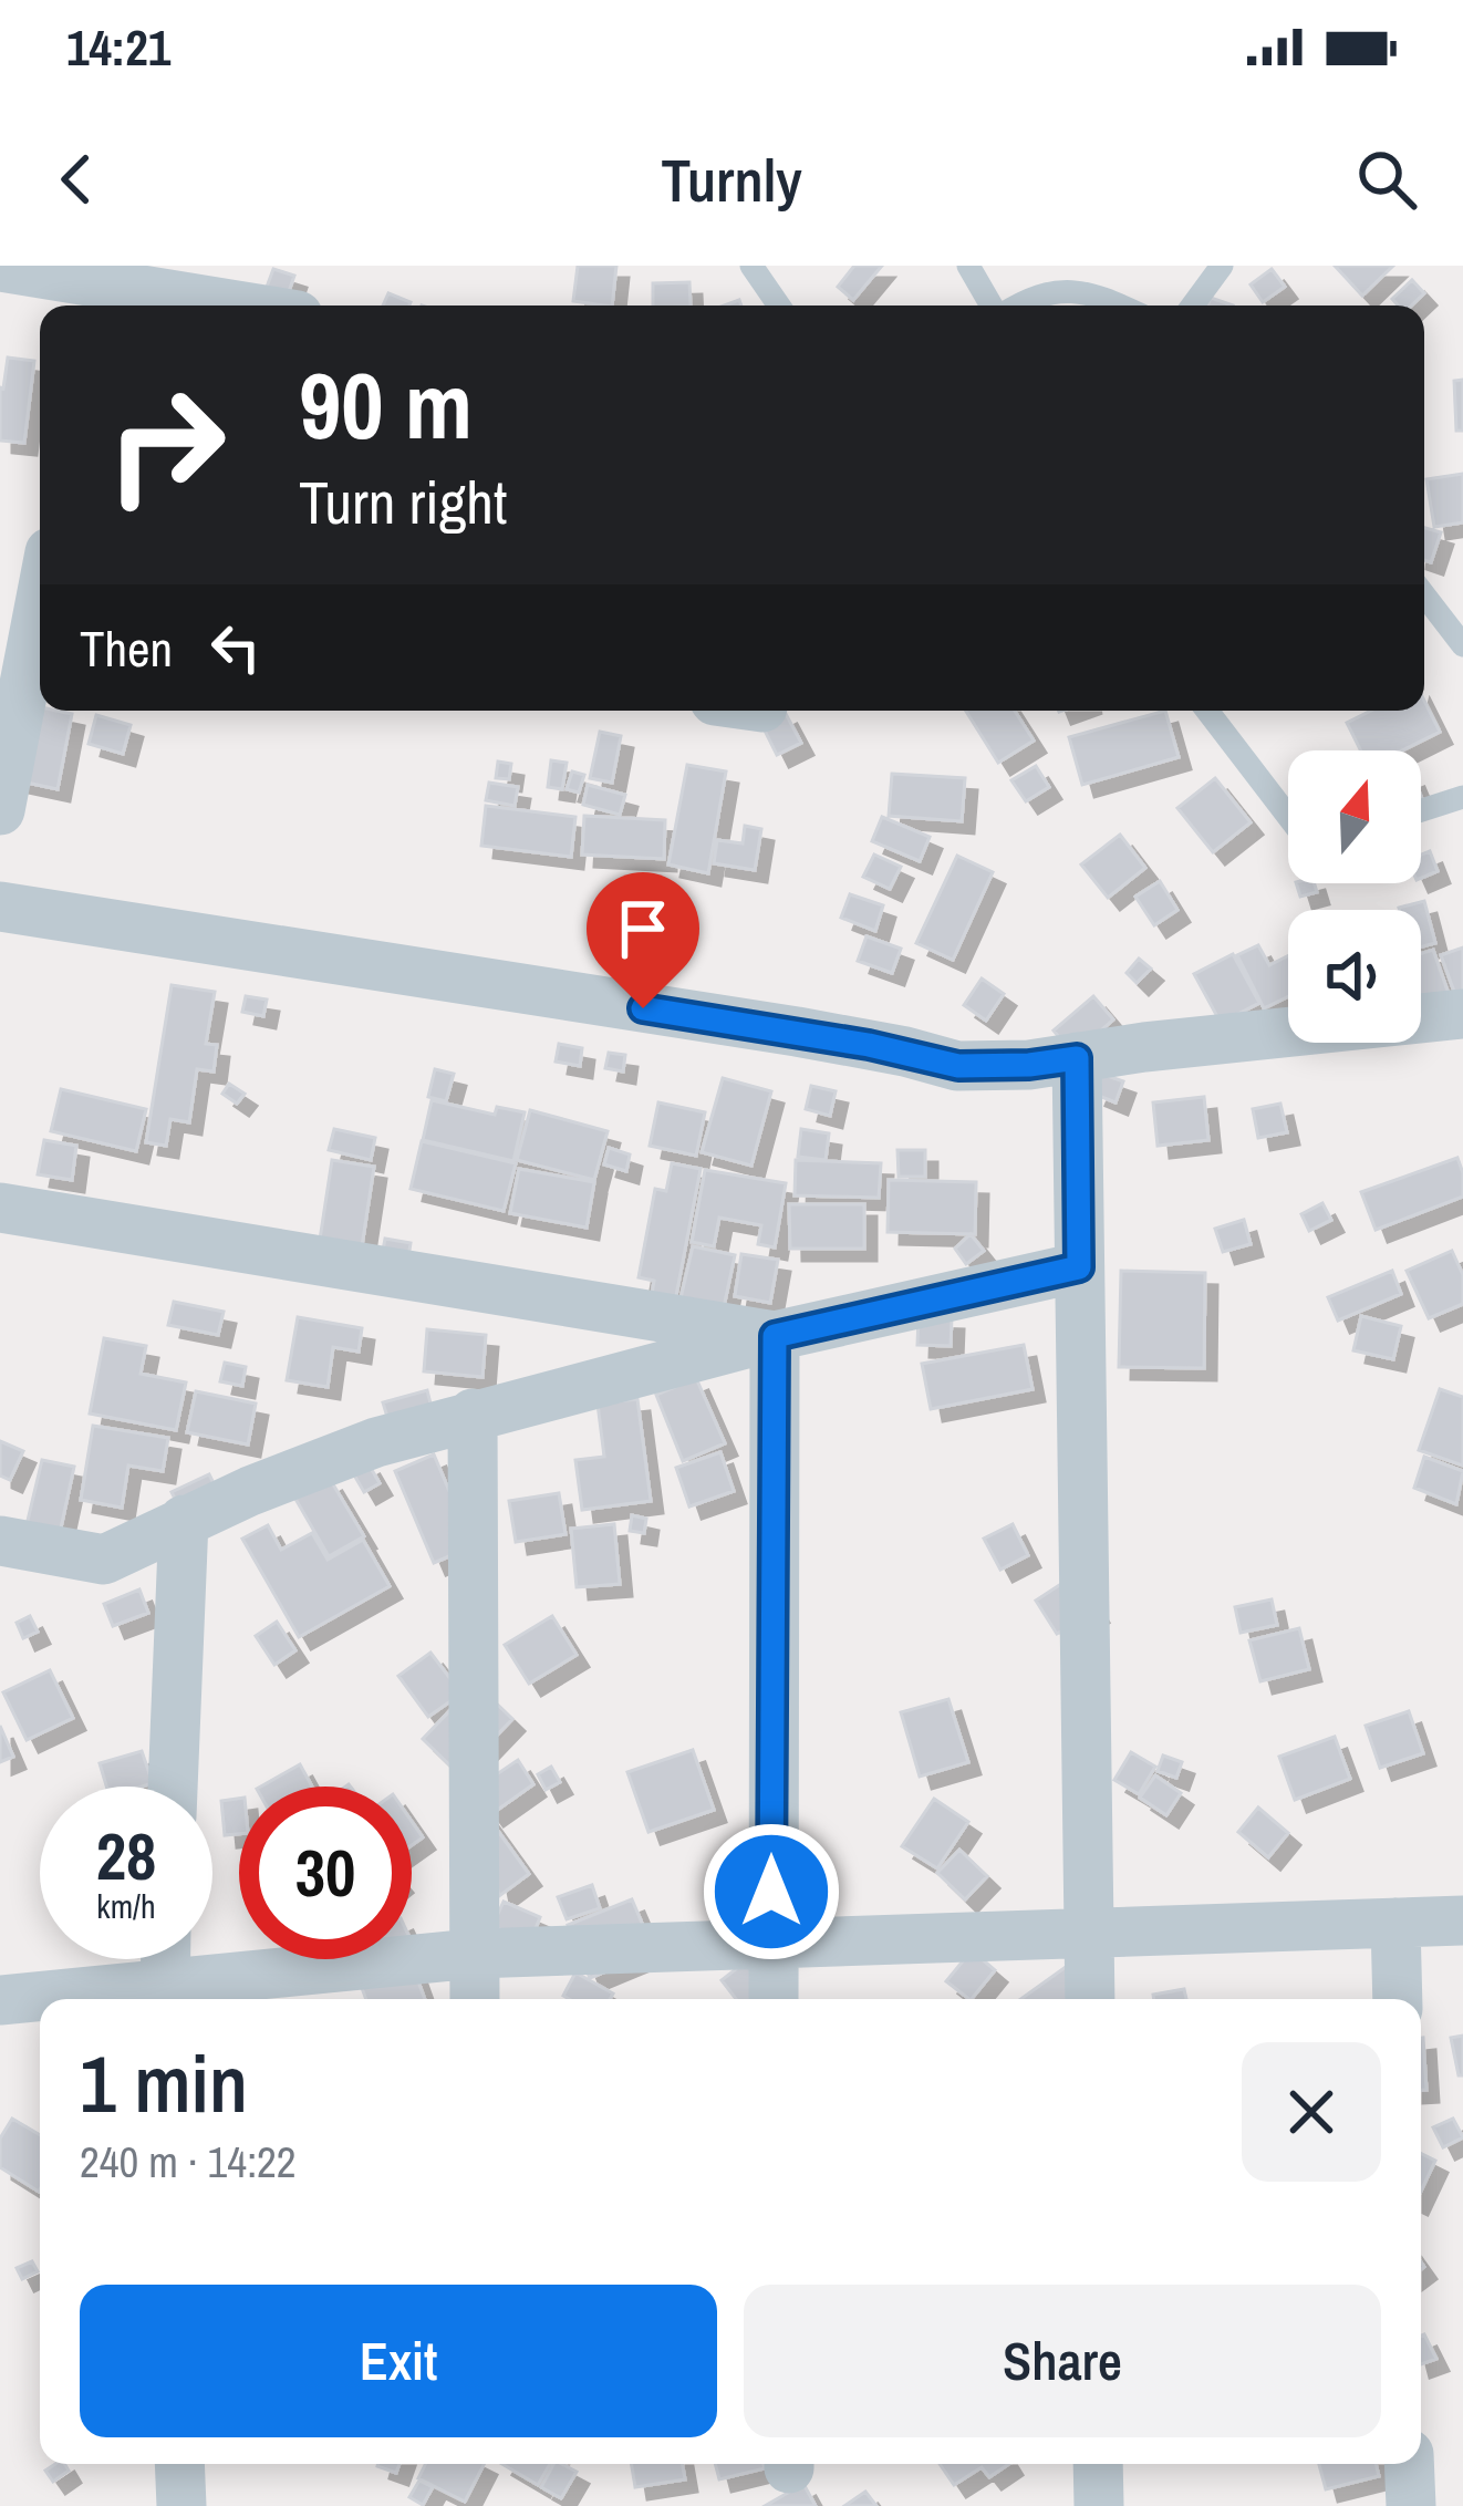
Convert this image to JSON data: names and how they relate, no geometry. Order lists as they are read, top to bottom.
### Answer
{
  "north": "top",
  "page": {
    "status": "14:21",
    "header": "Turnly",
    "turn": ["90 m", "Turn right"],
    "then": "Then",
    "speed": "28 km/h",
    "limit": "30",
    "heading": ["1 min", "240 m · 14:22"],
    "buttons": ["Exit", "Share"]
  }
}
